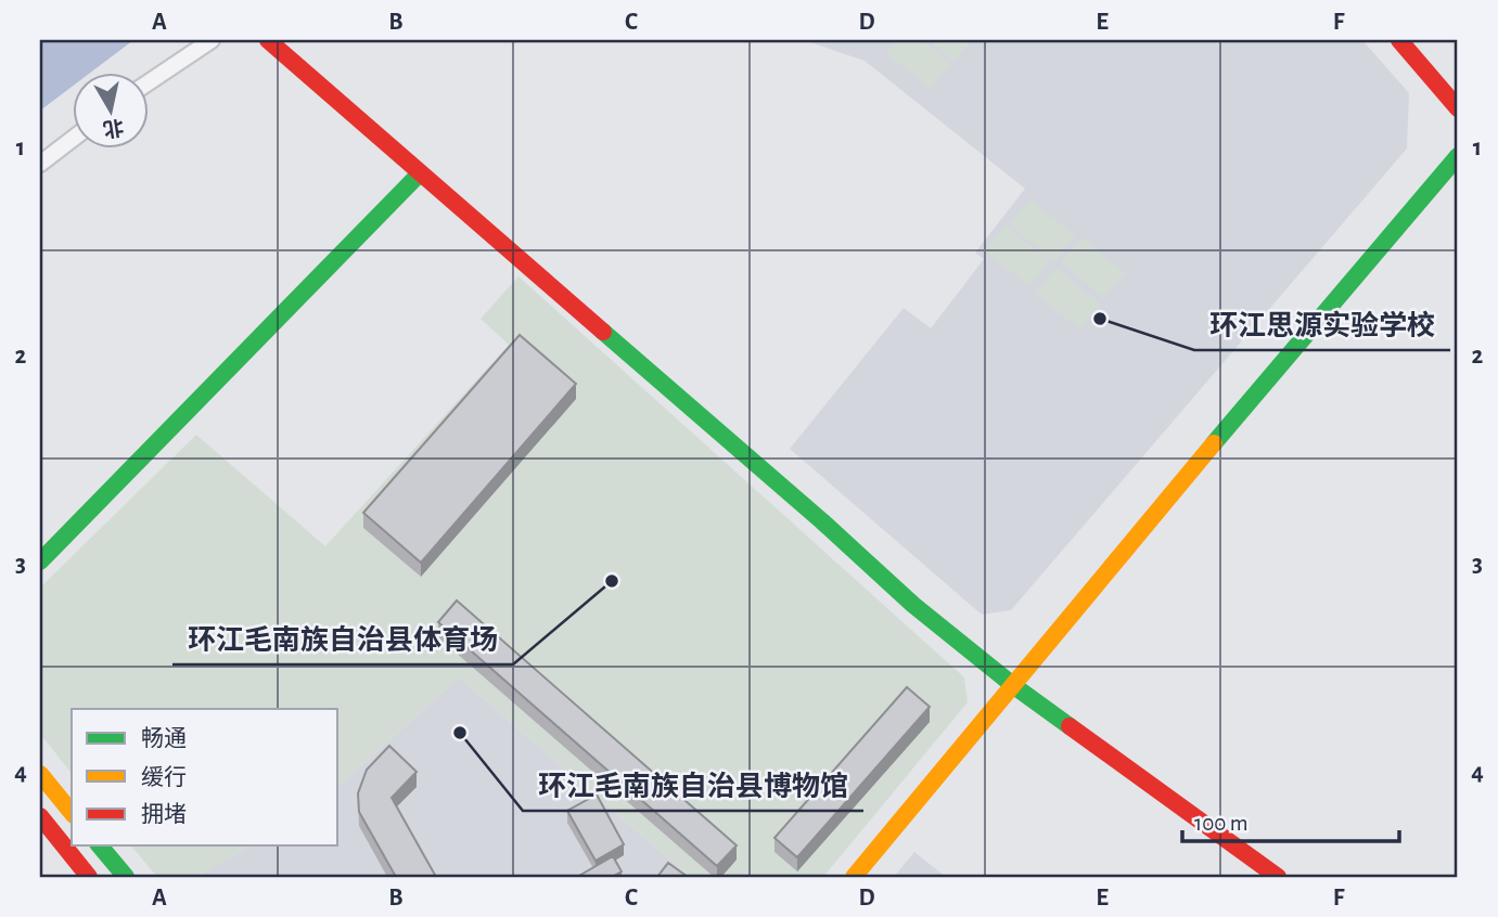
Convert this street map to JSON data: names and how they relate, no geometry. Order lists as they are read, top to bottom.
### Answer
{
  "places": ["环江思源实验学校", "环江毛南族自治县体育场", "环江毛南族自治县博物馆"],
  "legend": ["畅通", "缓行", "拥堵"],
  "scale_bar": "100 m",
  "north": "bottom",
  "grid": {
    "columns": [
      "A",
      "B",
      "C",
      "D",
      "E",
      "F"
    ],
    "rows": [
      "1",
      "2",
      "3",
      "4"
    ]
  }
}
